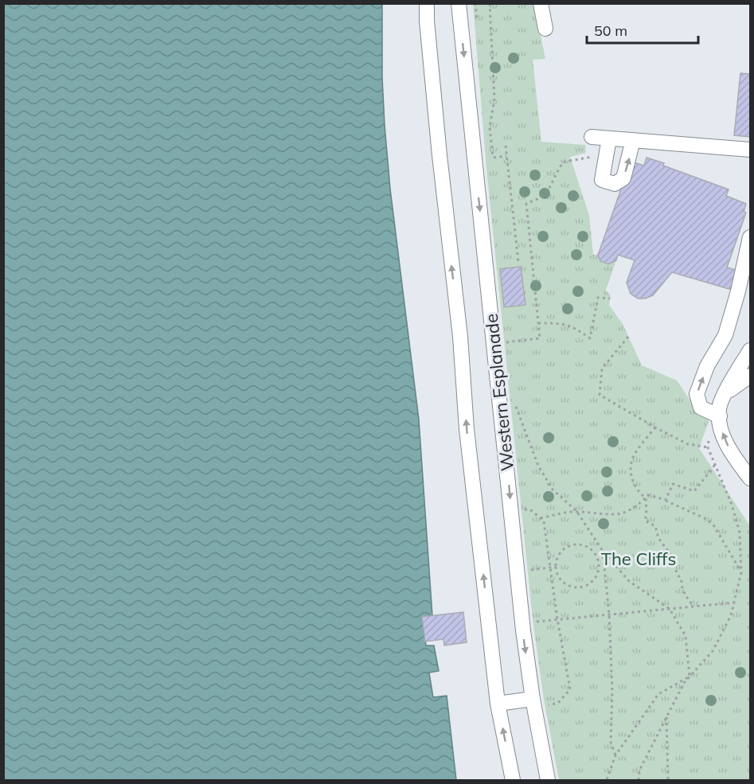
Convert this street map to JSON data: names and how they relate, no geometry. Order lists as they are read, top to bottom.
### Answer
{
  "streets": {
    "street": ["Western Esplanade"]
  },
  "parks": ["The Cliffs"],
  "scale_bar": "50 m"
}
